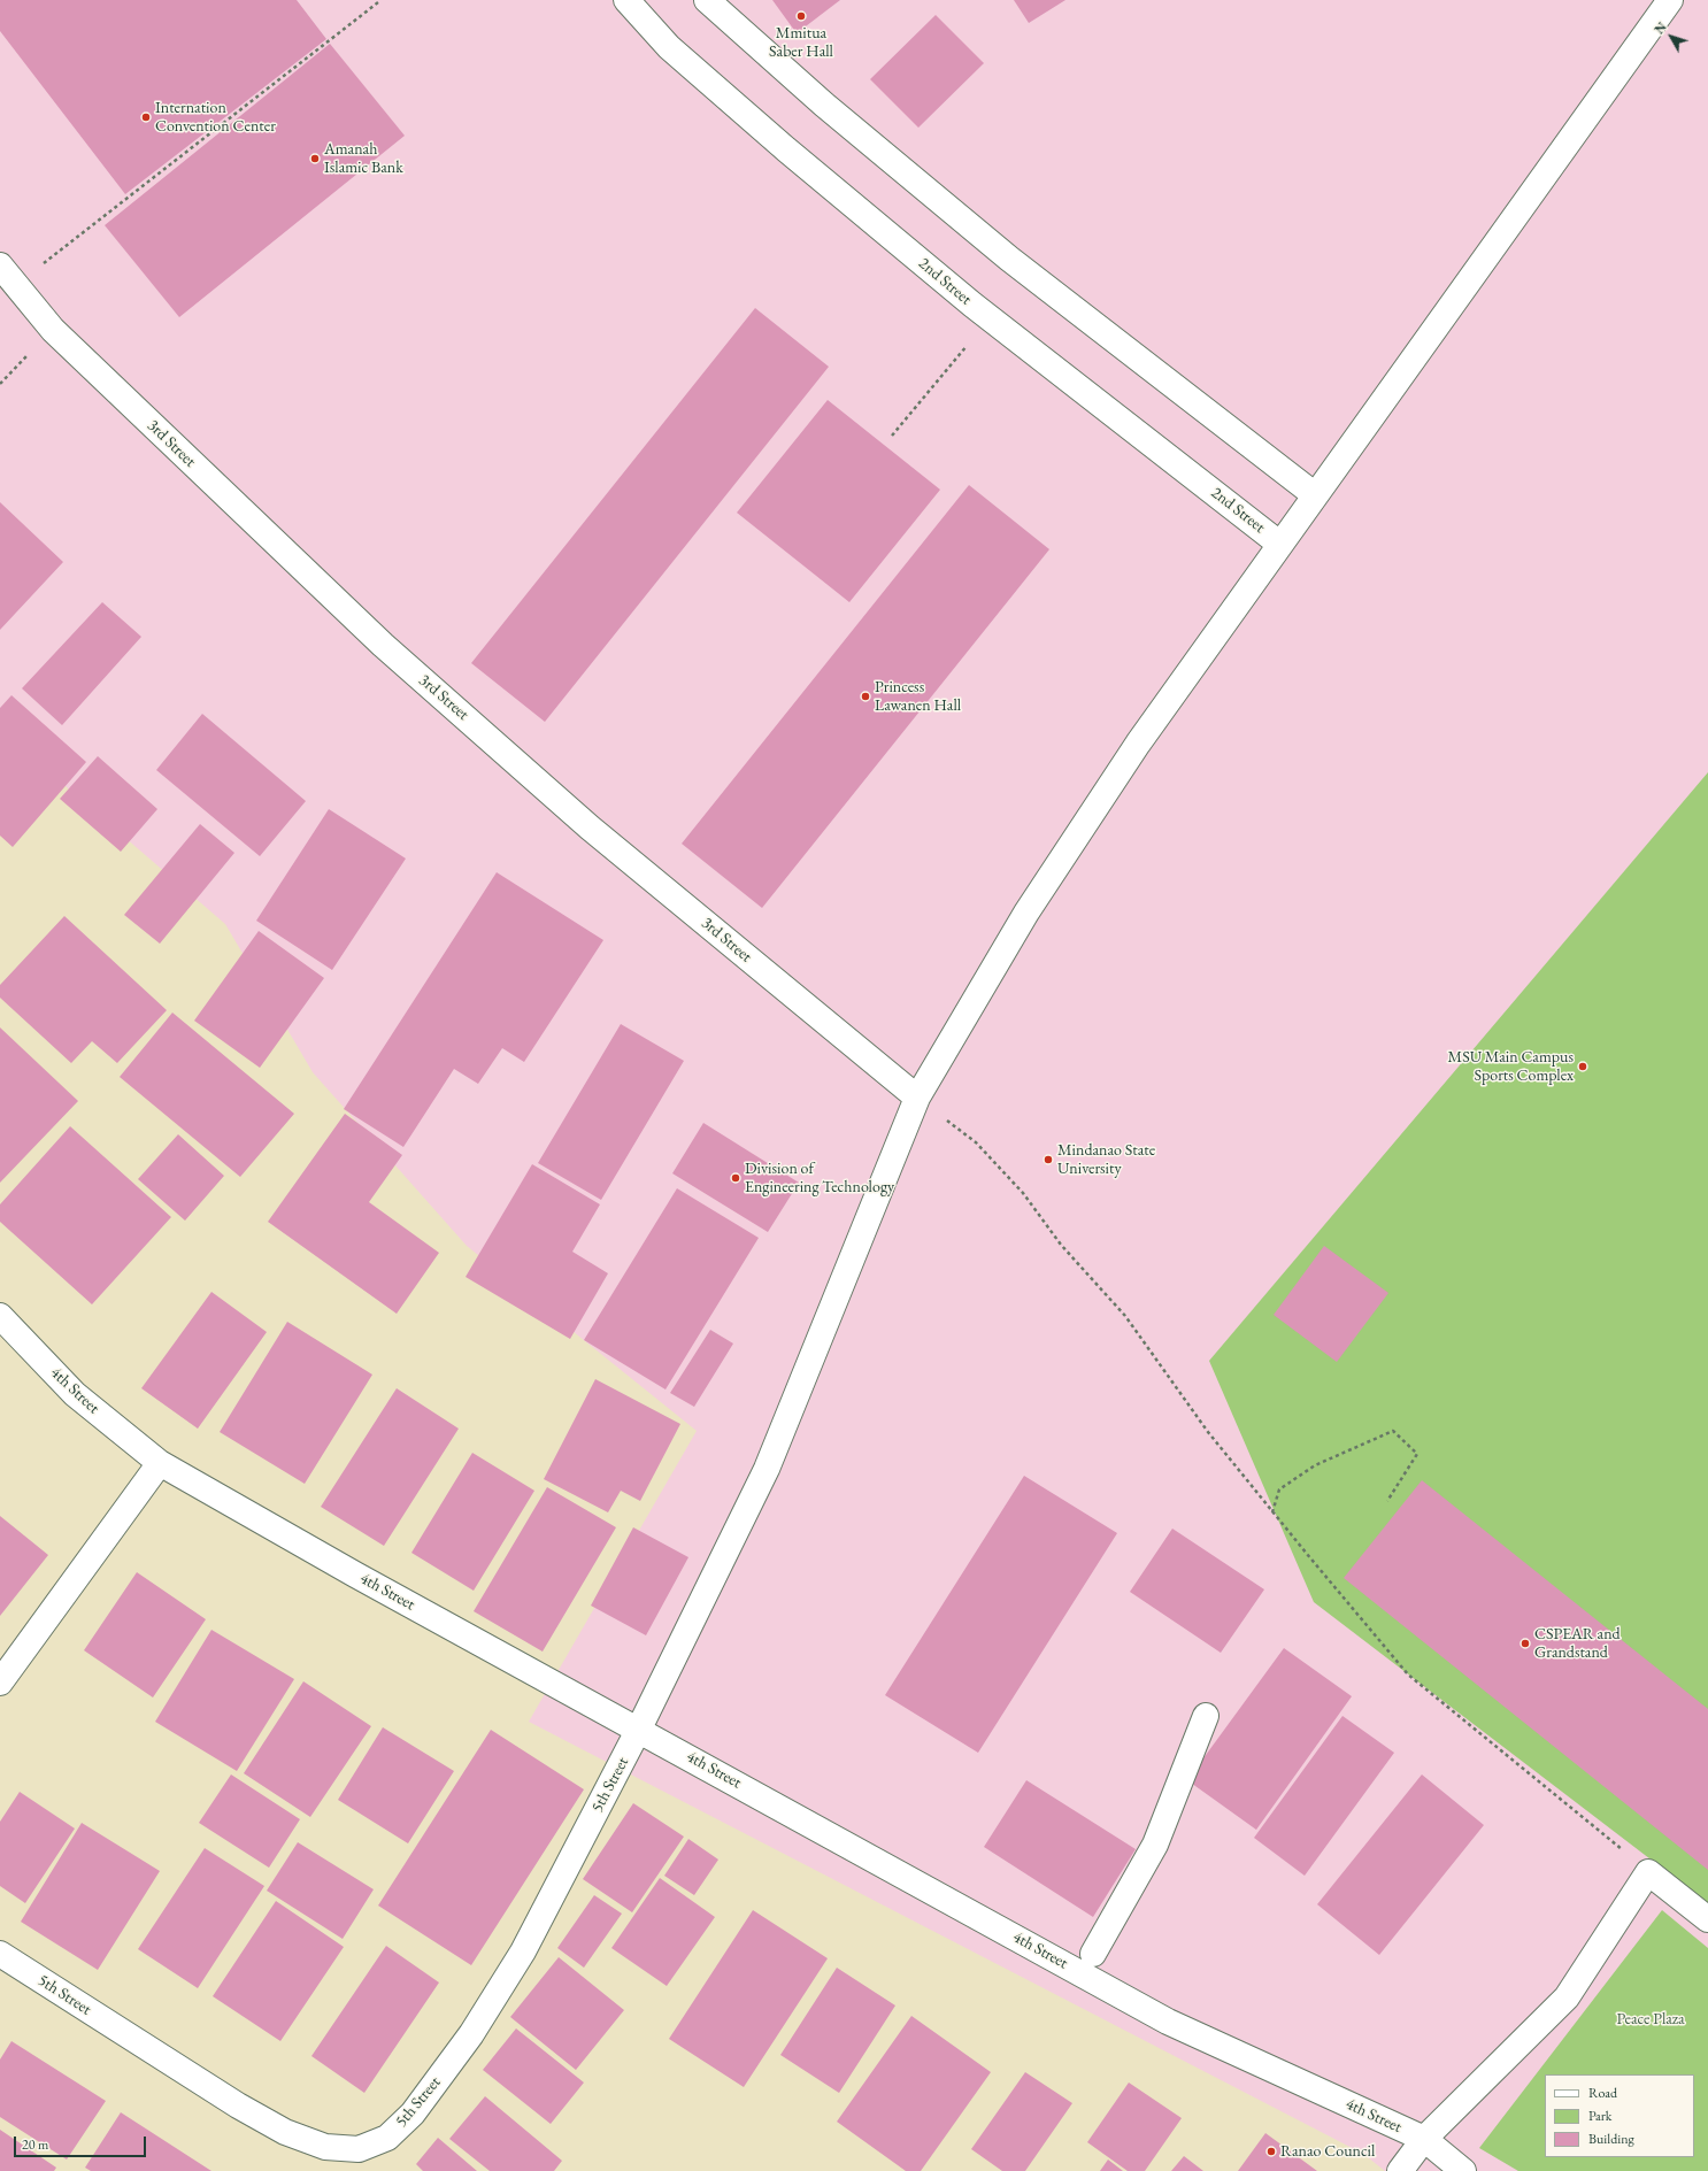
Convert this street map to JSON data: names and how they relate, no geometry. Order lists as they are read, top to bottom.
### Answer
{
  "streets": {
    "street": [
      "2nd Street",
      "3rd Street",
      "4th Street",
      "5th Street"
    ]
  },
  "crossings": [
    ["2nd Street", "5th Street"],
    ["3rd Street", "5th Street"],
    ["4th Street", "5th Street"]
  ],
  "parks": ["Peace Plaza"],
  "places": [
    "Mmitua Saber Hall",
    "Internation Convention Center",
    "Amanah Islamic Bank",
    "Princess Lawanen Hall",
    "MSU Main Campus Sports Complex",
    "Mindanao State University",
    "Division of Engineering Technology",
    "CSPEAR and Grandstand",
    "Ranao Council"
  ],
  "legend": ["Road", "Park", "Building"],
  "scale_bar": "20 m",
  "north": "top left"
}
